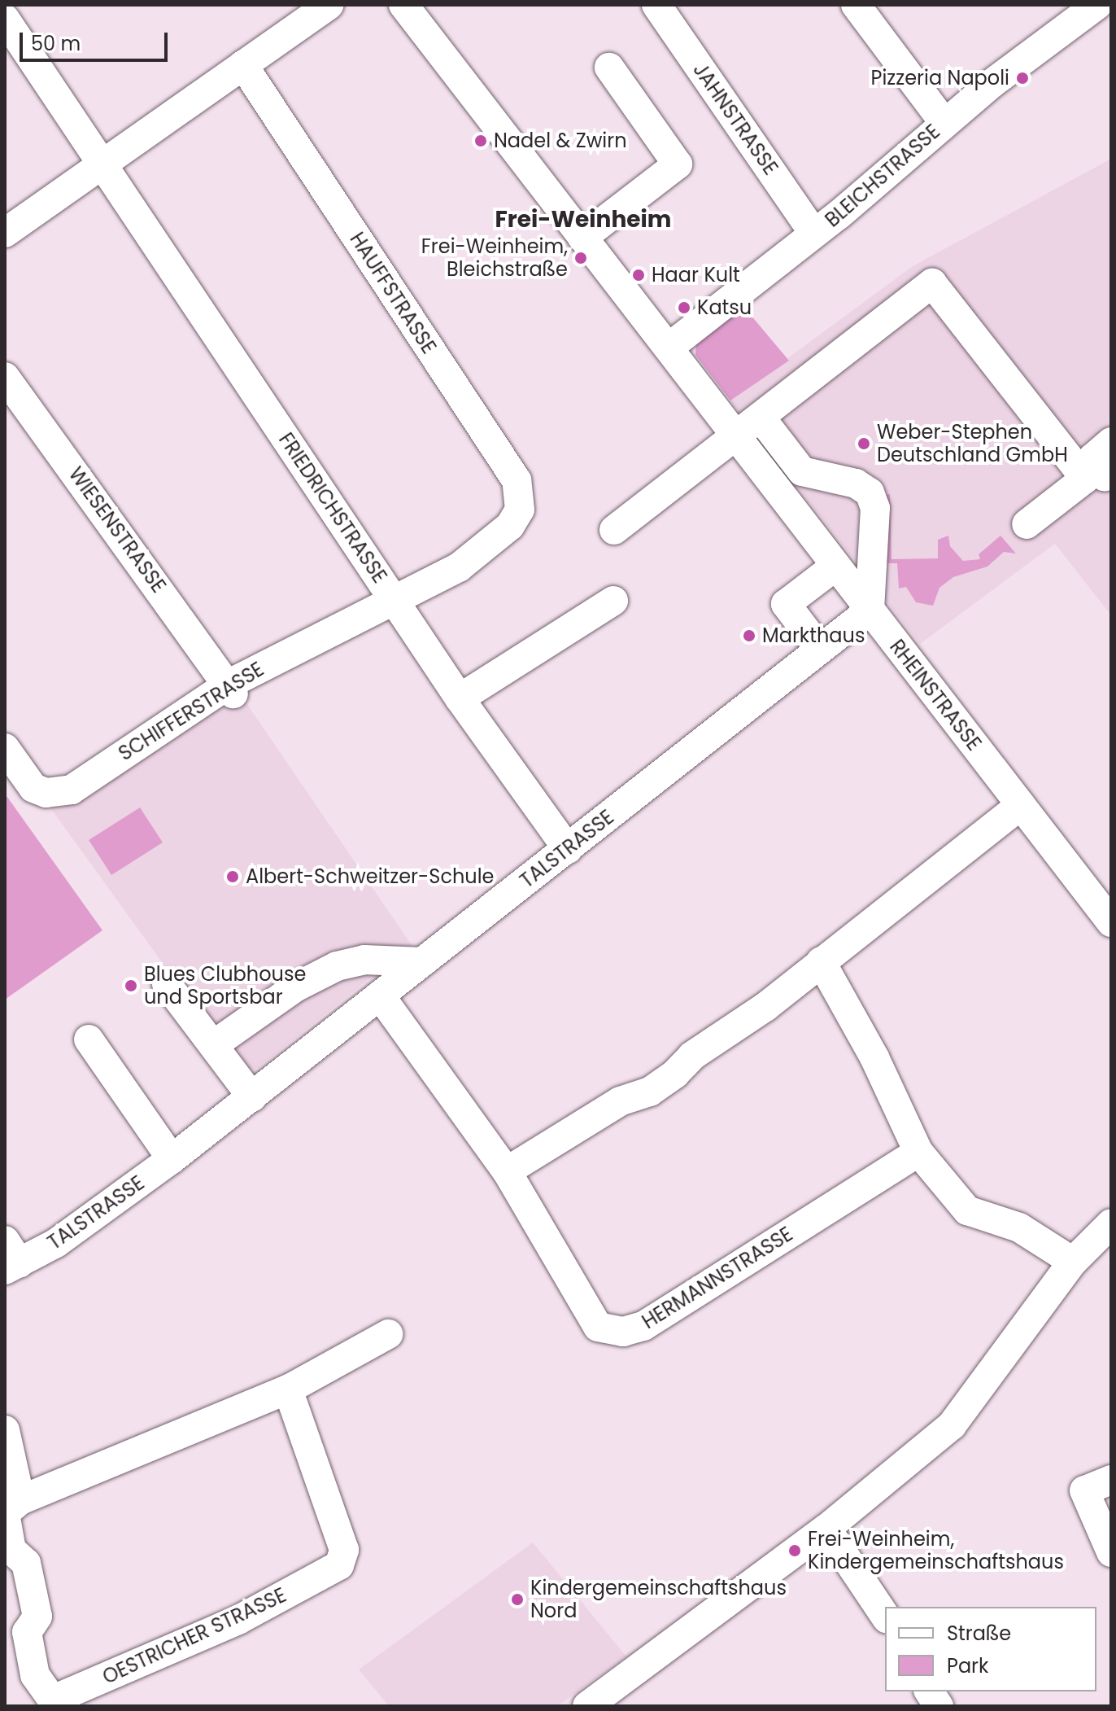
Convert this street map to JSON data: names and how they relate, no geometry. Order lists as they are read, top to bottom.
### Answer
{
  "streets": {
    "street": [
      "JAHNSTRASSE",
      "BLEICHSTRASSE",
      "HAUFFSTRASSE",
      "FRIEDRICHSTRASSE",
      "WIESENSTRASSE",
      "RHEINSTRASSE",
      "SCHIFFERSTRASSE",
      "TALSTRASSE",
      "HERMANNSTRASSE",
      "OESTRICHER STRASSE"
    ]
  },
  "crossings": [
    ["JAHNSTRASSE", "BLEICHSTRASSE"],
    ["BLEICHSTRASSE", "RHEINSTRASSE"],
    ["HAUFFSTRASSE", "SCHIFFERSTRASSE"],
    ["FRIEDRICHSTRASSE", "SCHIFFERSTRASSE"],
    ["FRIEDRICHSTRASSE", "TALSTRASSE"],
    ["WIESENSTRASSE", "SCHIFFERSTRASSE"],
    ["RHEINSTRASSE", "TALSTRASSE"],
    ["TALSTRASSE", "HERMANNSTRASSE"]
  ],
  "districts": ["Frei-Weinheim"],
  "places": [
    "Pizzeria Napoli",
    "Nadel & Zwirn",
    "Frei-Weinheim, Bleichstraße",
    "Haar Kult",
    "Katsu",
    "Weber-Stephen Deutschland GmbH",
    "Markthaus",
    "Albert-Schweitzer-Schule",
    "Blues Clubhouse und Sportsbar",
    "Frei-Weinheim, Kindergemeinschaftshaus",
    "Kindergemeinschaftshaus Nord"
  ],
  "legend": ["Straße", "Park"],
  "scale_bar": "50 m"
}
